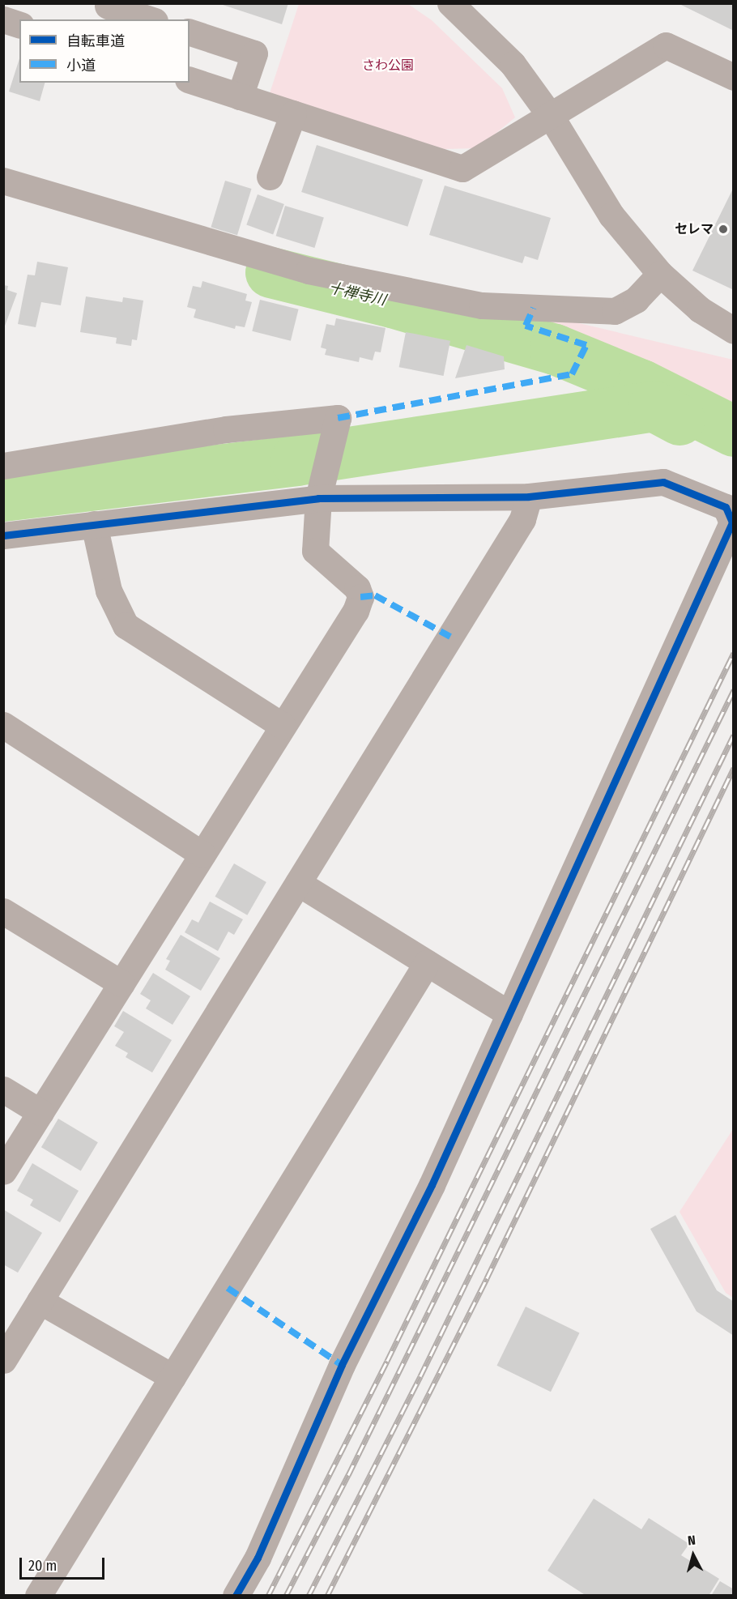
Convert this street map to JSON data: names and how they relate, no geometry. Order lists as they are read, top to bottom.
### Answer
{
  "water": ["十禅寺川"],
  "parks": ["さわ公園"],
  "places": ["セレマ"],
  "legend": ["自転車道", "小道"],
  "scale_bar": "20 m",
  "north": "top"
}
